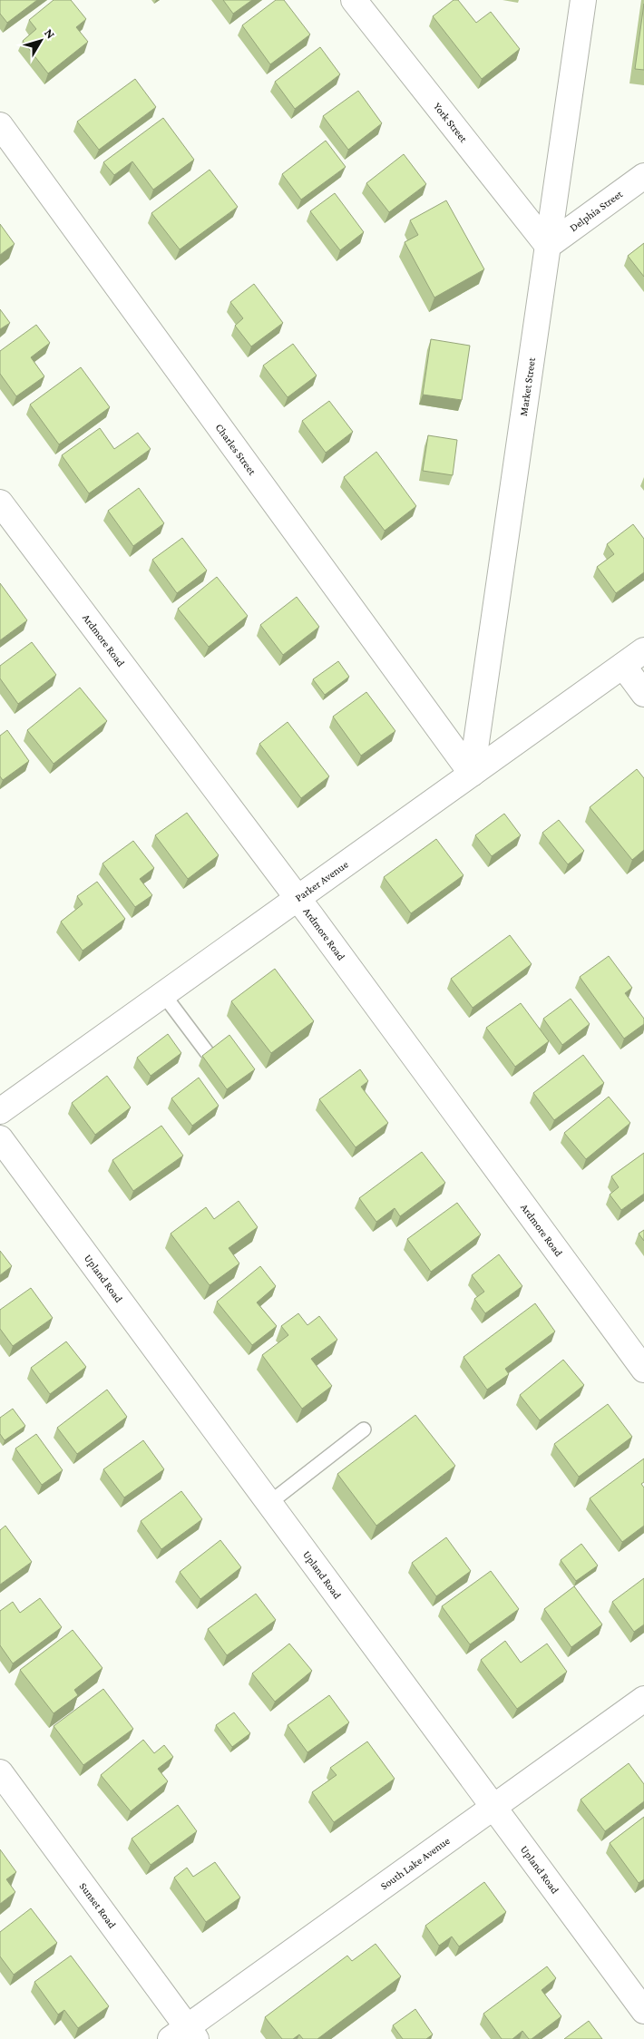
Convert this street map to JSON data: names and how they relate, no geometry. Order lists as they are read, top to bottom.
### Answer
{
  "streets": {
    "street": [
      "York Street",
      "Delphia Street",
      "Market Street",
      "Charles Street",
      "Ardmore Road",
      "Parker Avenue",
      "Upland Road",
      "South Lake Avenue",
      "Sunset Road"
    ]
  },
  "crossings": [
    ["York Street", "Delphia Street"],
    ["York Street", "Market Street"],
    ["Delphia Street", "Market Street"],
    ["Market Street", "Charles Street"],
    ["Market Street", "Parker Avenue"],
    ["Charles Street", "Parker Avenue"],
    ["Ardmore Road", "Parker Avenue"],
    ["Upland Road", "South Lake Avenue"],
    ["South Lake Avenue", "Sunset Road"]
  ],
  "north": "top right"
}
